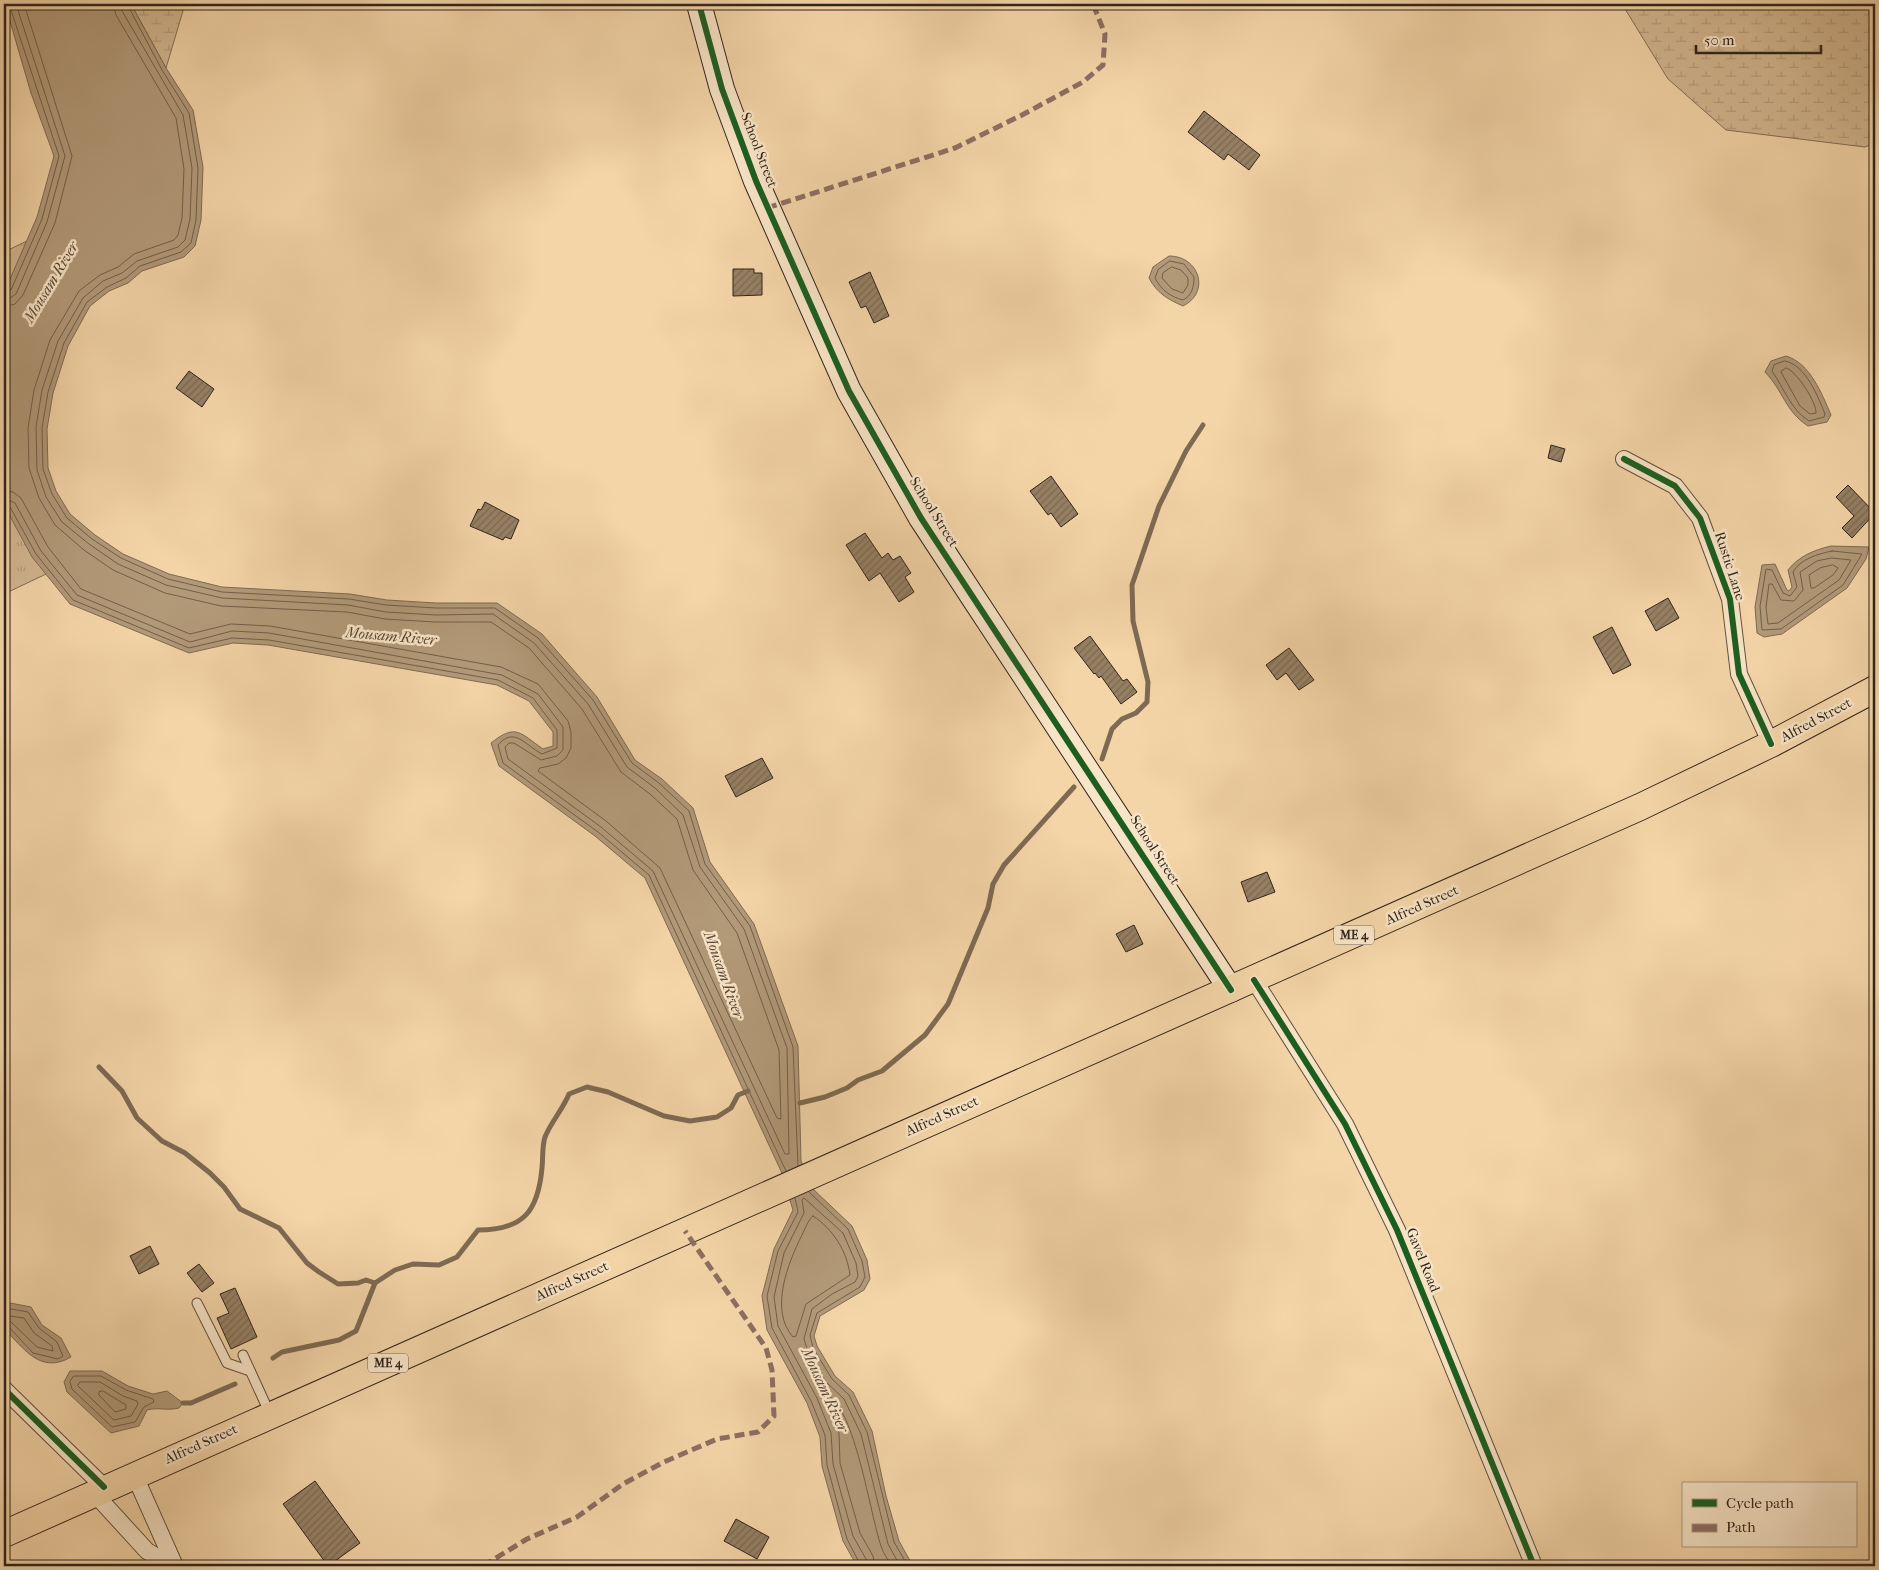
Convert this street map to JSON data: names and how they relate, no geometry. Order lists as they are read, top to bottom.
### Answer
{
  "streets": {
    "main road": ["Alfred Street", "ME 4"],
    "street": ["School Street", "Rustic Lane", "Gavel Road"]
  },
  "crossings": [
    ["School Street", "Alfred Street"],
    ["School Street", "Gavel Road"],
    ["Rustic Lane", "Alfred Street"],
    ["Alfred Street", "Gavel Road"]
  ],
  "water": ["Mousam River"],
  "legend": ["Cycle path", "Path"],
  "scale_bar": "50 m"
}
